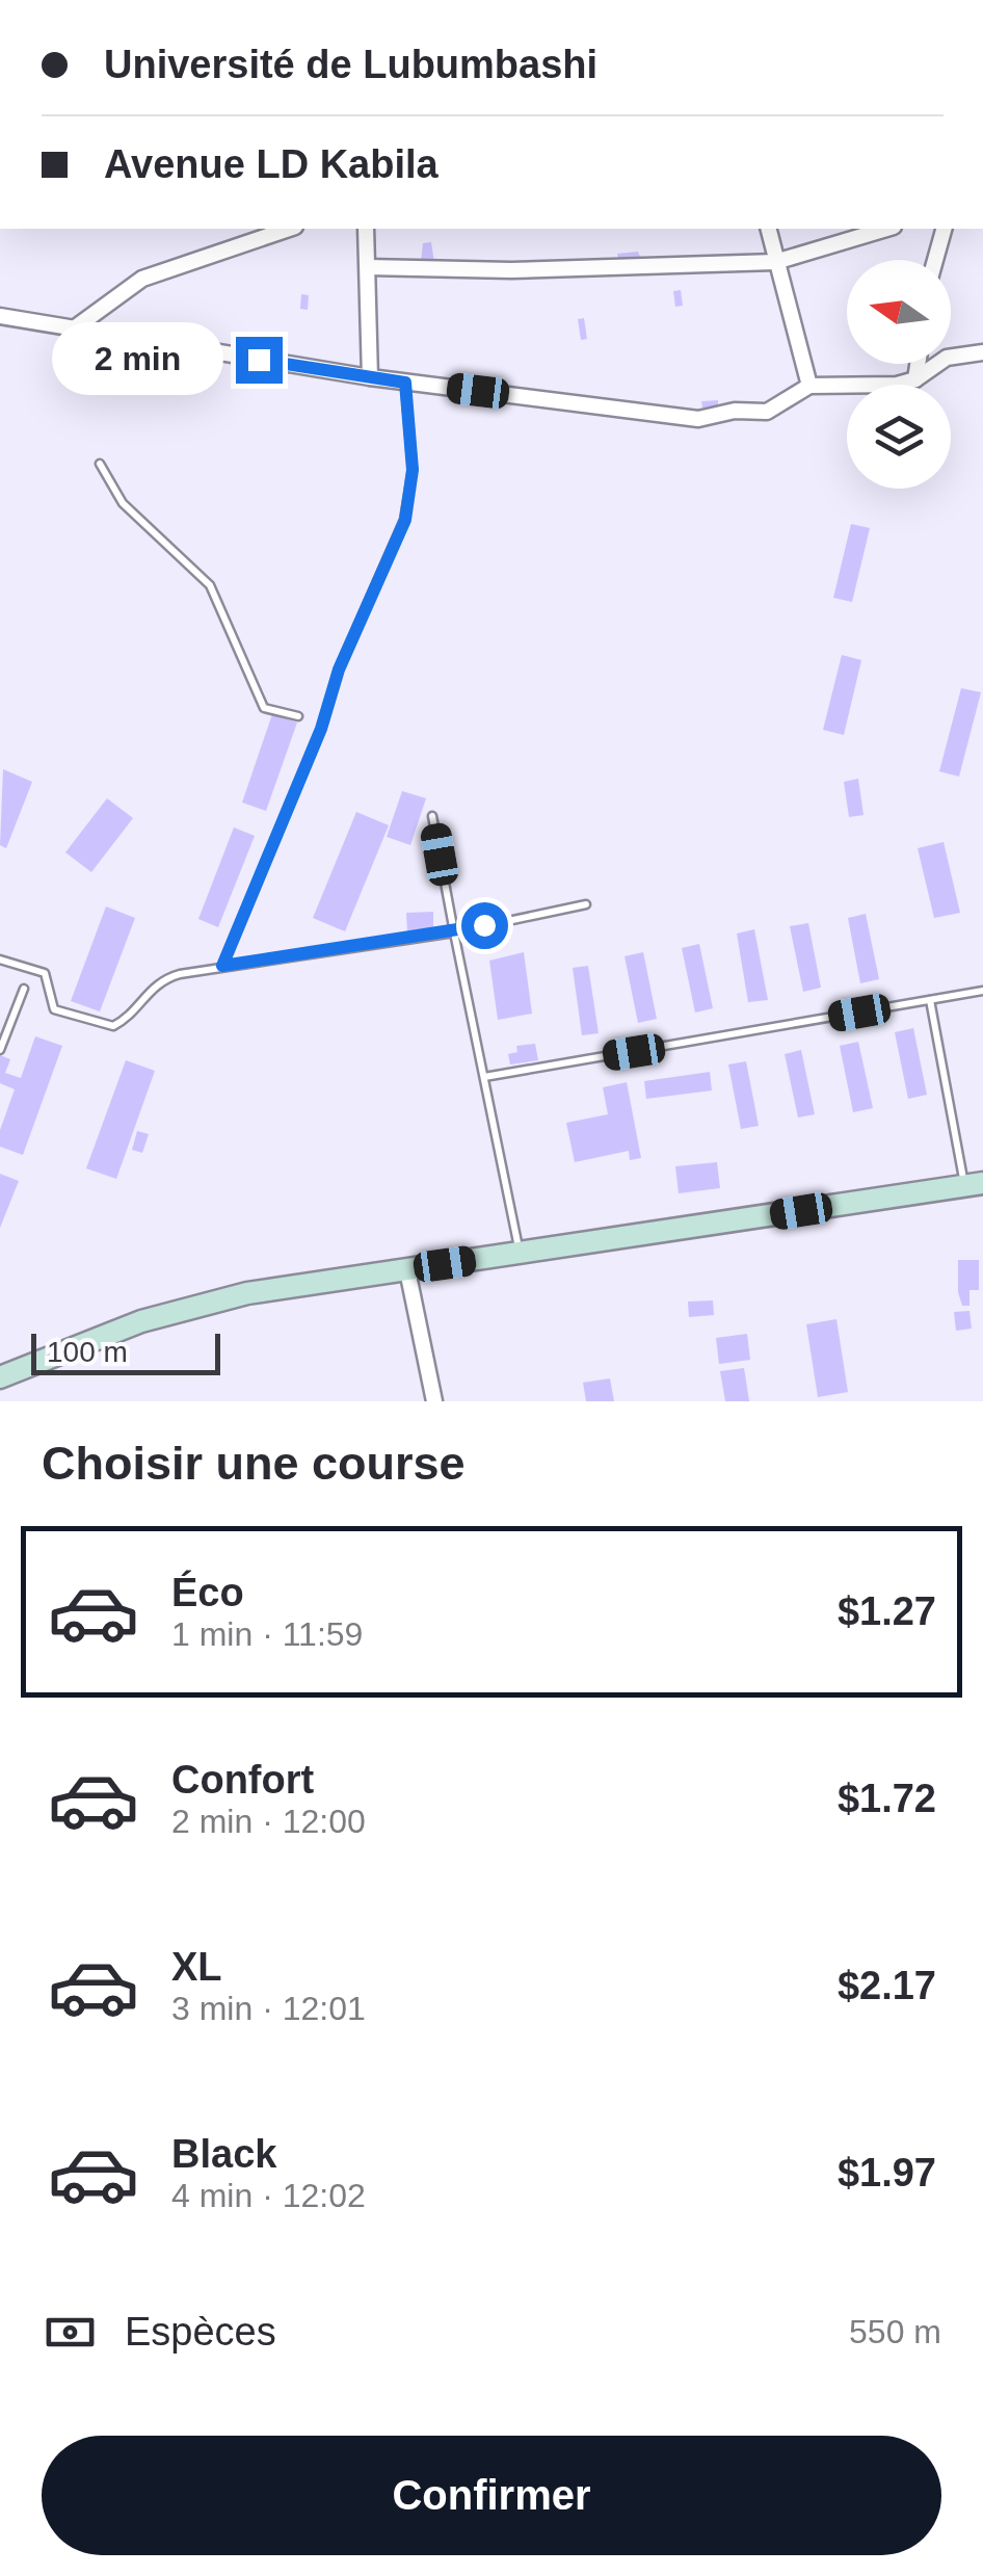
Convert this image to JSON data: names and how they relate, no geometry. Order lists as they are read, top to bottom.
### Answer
{
  "scale_bar": "100 m",
  "north": "left",
  "page": {
    "banner": ["Université de Lubumbashi", "Avenue LD Kabila"],
    "bubble": "2 min",
    "scale": "100 m",
    "heading": "Choisir une course",
    "list": [
      {
        "name": "Éco",
        "note": "1 min · 11:59",
        "value": "$1.27"
      },
      {
        "name": "Confort",
        "note": "2 min · 12:00",
        "value": "$1.72"
      },
      {
        "name": "XL",
        "note": "3 min · 12:01",
        "value": "$2.17"
      },
      {
        "name": "Black",
        "note": "4 min · 12:02",
        "value": "$1.97"
      }
    ],
    "pay": ["Espèces", "550 m"],
    "buttons": "Confirmer"
  }
}
